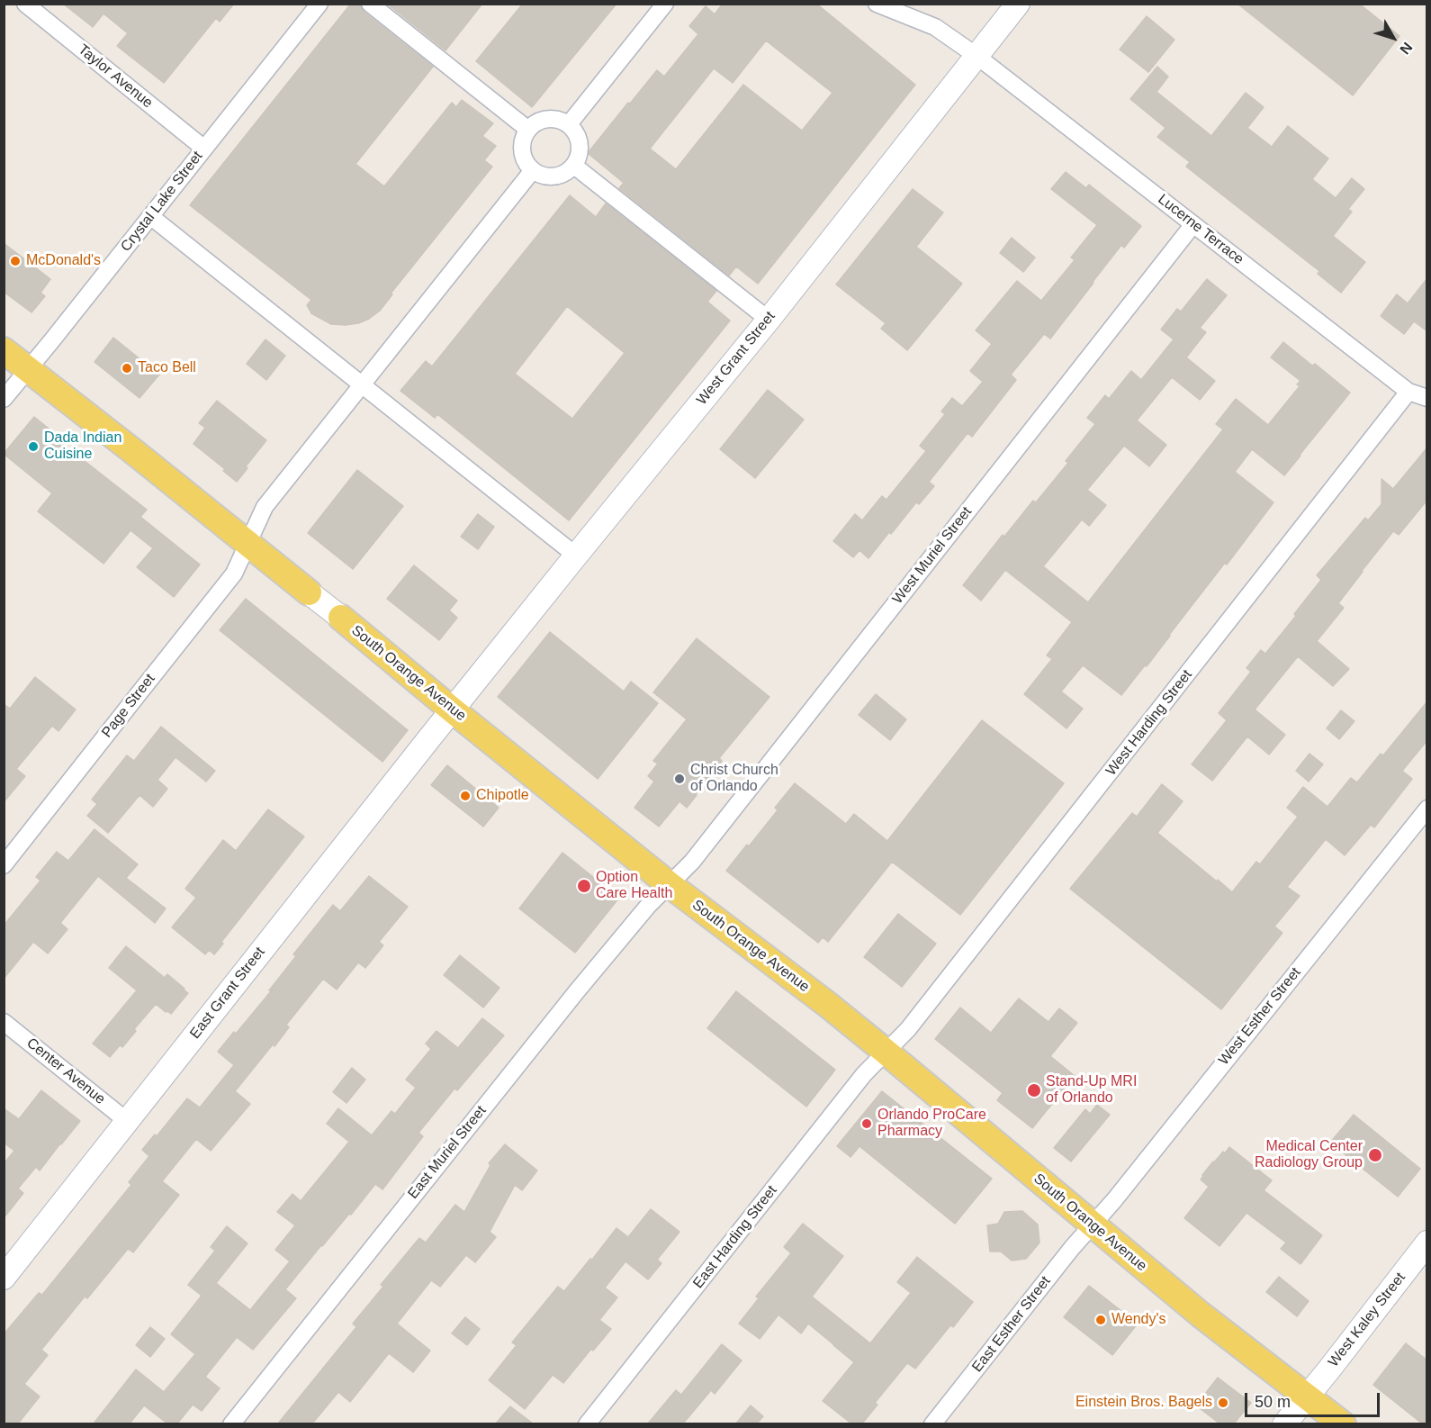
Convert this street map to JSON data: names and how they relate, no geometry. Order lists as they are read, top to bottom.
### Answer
{
  "streets": {
    "main road": ["South Orange Avenue"],
    "street": [
      "Taylor Avenue",
      "Crystal Lake Street",
      "Lucerne Terrace",
      "West Grant Street",
      "West Muriel Street",
      "Page Street",
      "West Harding Street",
      "East Grant Street",
      "West Esther Street",
      "Center Avenue",
      "East Muriel Street",
      "East Harding Street",
      "West Kaley Street",
      "East Esther Street"
    ]
  },
  "crossings": [
    ["Taylor Avenue", "Crystal Lake Street"],
    ["Crystal Lake Street", "South Orange Avenue"],
    ["Lucerne Terrace", "West Grant Street"],
    ["Lucerne Terrace", "West Muriel Street"],
    ["Lucerne Terrace", "West Harding Street"],
    ["West Grant Street", "South Orange Avenue"],
    ["West Grant Street", "East Grant Street"],
    ["West Muriel Street", "South Orange Avenue"],
    ["West Muriel Street", "East Muriel Street"],
    ["South Orange Avenue", "Page Street"],
    ["South Orange Avenue", "West Harding Street"],
    ["South Orange Avenue", "East Grant Street"],
    ["South Orange Avenue", "West Esther Street"],
    ["South Orange Avenue", "East Muriel Street"],
    ["South Orange Avenue", "East Harding Street"],
    ["South Orange Avenue", "West Kaley Street"],
    ["South Orange Avenue", "East Esther Street"],
    ["West Harding Street", "East Harding Street"],
    ["East Grant Street", "Center Avenue"],
    ["West Esther Street", "East Esther Street"]
  ],
  "places": [
    "McDonald's",
    "Taco Bell",
    "Dada Indian Cuisine",
    "Christ Church of Orlando",
    "Chipotle",
    "Option Care Health",
    "Stand-Up MRI of Orlando",
    "Orlando ProCare Pharmacy",
    "Medical Center Radiology Group",
    "Wendy's",
    "Einstein Bros. Bagels"
  ],
  "scale_bar": "50 m",
  "north": "bottom right"
}
